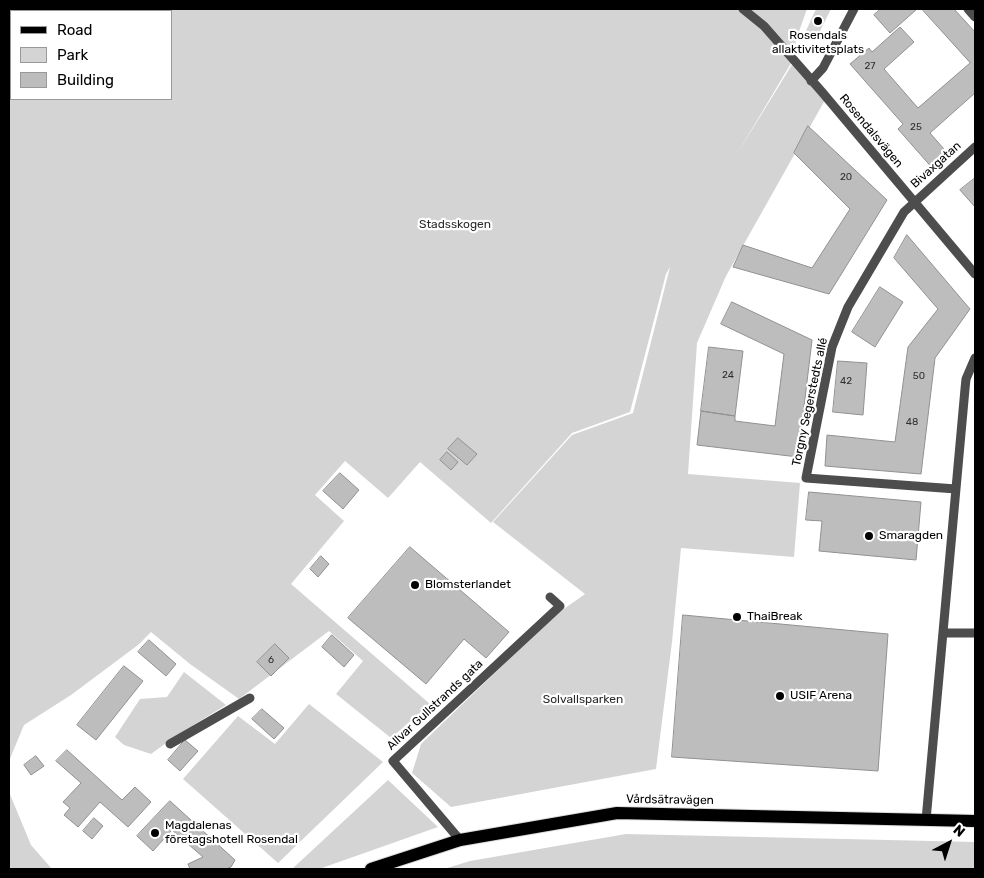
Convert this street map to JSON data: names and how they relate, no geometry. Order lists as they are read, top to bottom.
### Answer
{
  "streets": {
    "main road": ["Vårdsätravägen"],
    "street": [
      "Rosendalsvägen",
      "Bivaxgatan",
      "Torgny Segerstedts allé",
      "Allvar Gullstrands gata"
    ]
  },
  "crossings": [
    ["Rosendalsvägen", "Bivaxgatan"],
    ["Rosendalsvägen", "Torgny Segerstedts allé"],
    ["Bivaxgatan", "Torgny Segerstedts allé"],
    ["Allvar Gullstrands gata", "Vårdsätravägen"]
  ],
  "parks": ["Stadsskogen", "Solvallsparken"],
  "places": [
    "Rosendals allaktivitetsplats",
    "Smaragden",
    "Blomsterlandet",
    "ThaiBreak",
    "USIF Arena",
    "Magdalenas företagshotell Rosendal"
  ],
  "house_numbers": [
    "27",
    "25",
    "20",
    "24",
    "50",
    "42",
    "48",
    "6"
  ],
  "legend": ["Road", "Park", "Building"],
  "north": "top right"
}
